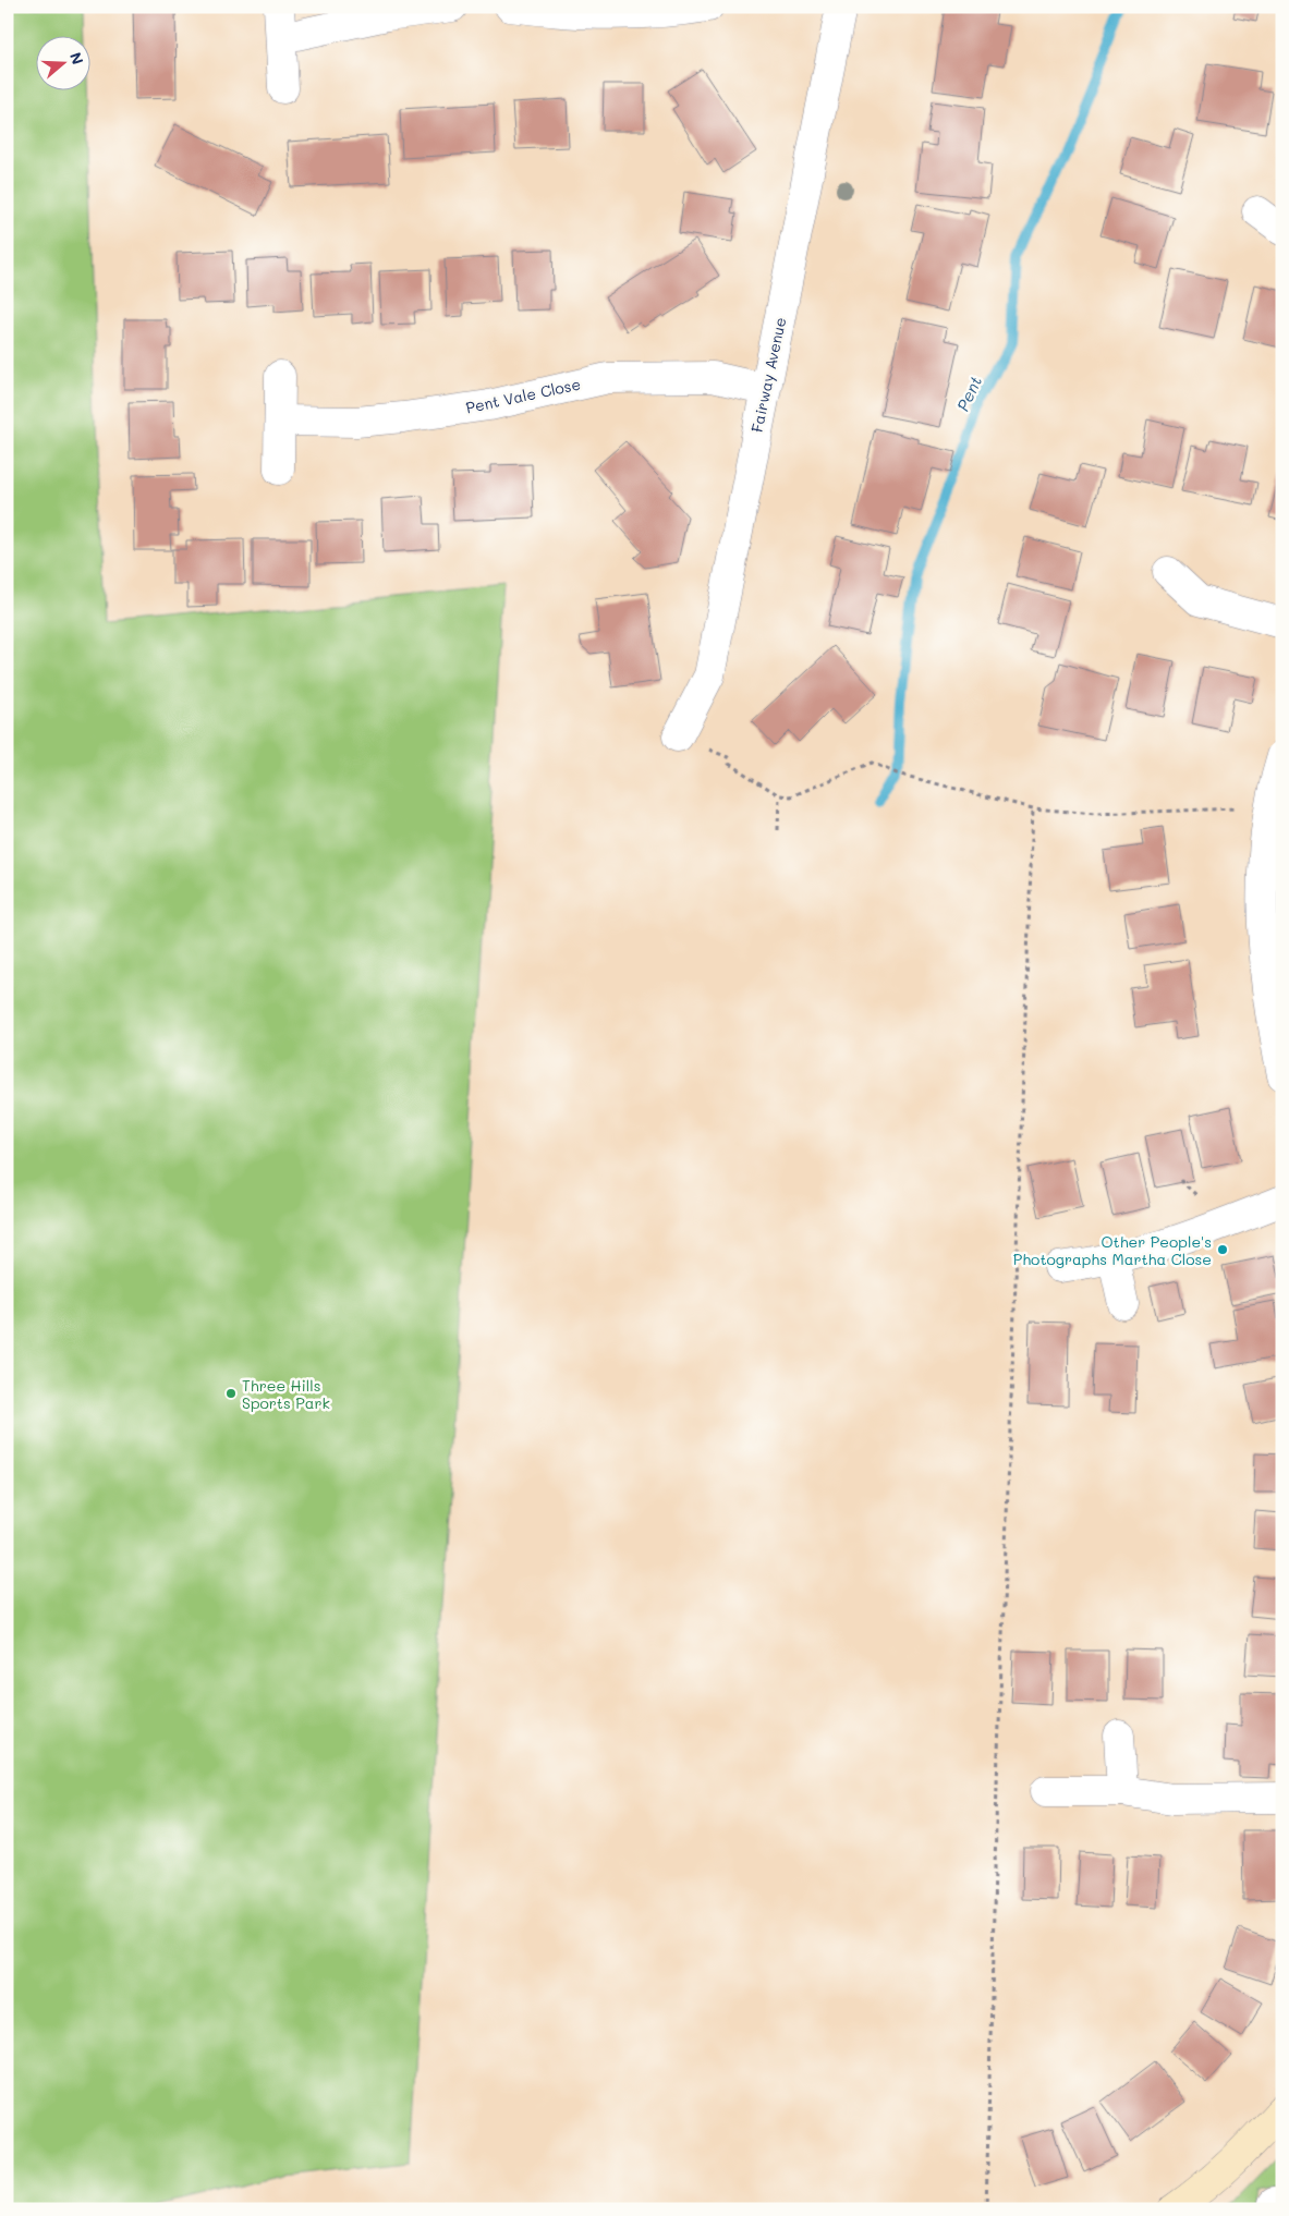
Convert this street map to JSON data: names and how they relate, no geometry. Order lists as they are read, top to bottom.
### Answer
{
  "streets": {
    "street": ["Fairway Avenue", "Pent Vale Close"]
  },
  "crossings": [
    ["Fairway Avenue", "Pent Vale Close"]
  ],
  "water": ["Pent"],
  "places": ["Other People's Photographs Martha Close", "Three Hills Sports Park"],
  "north": "right"
}
